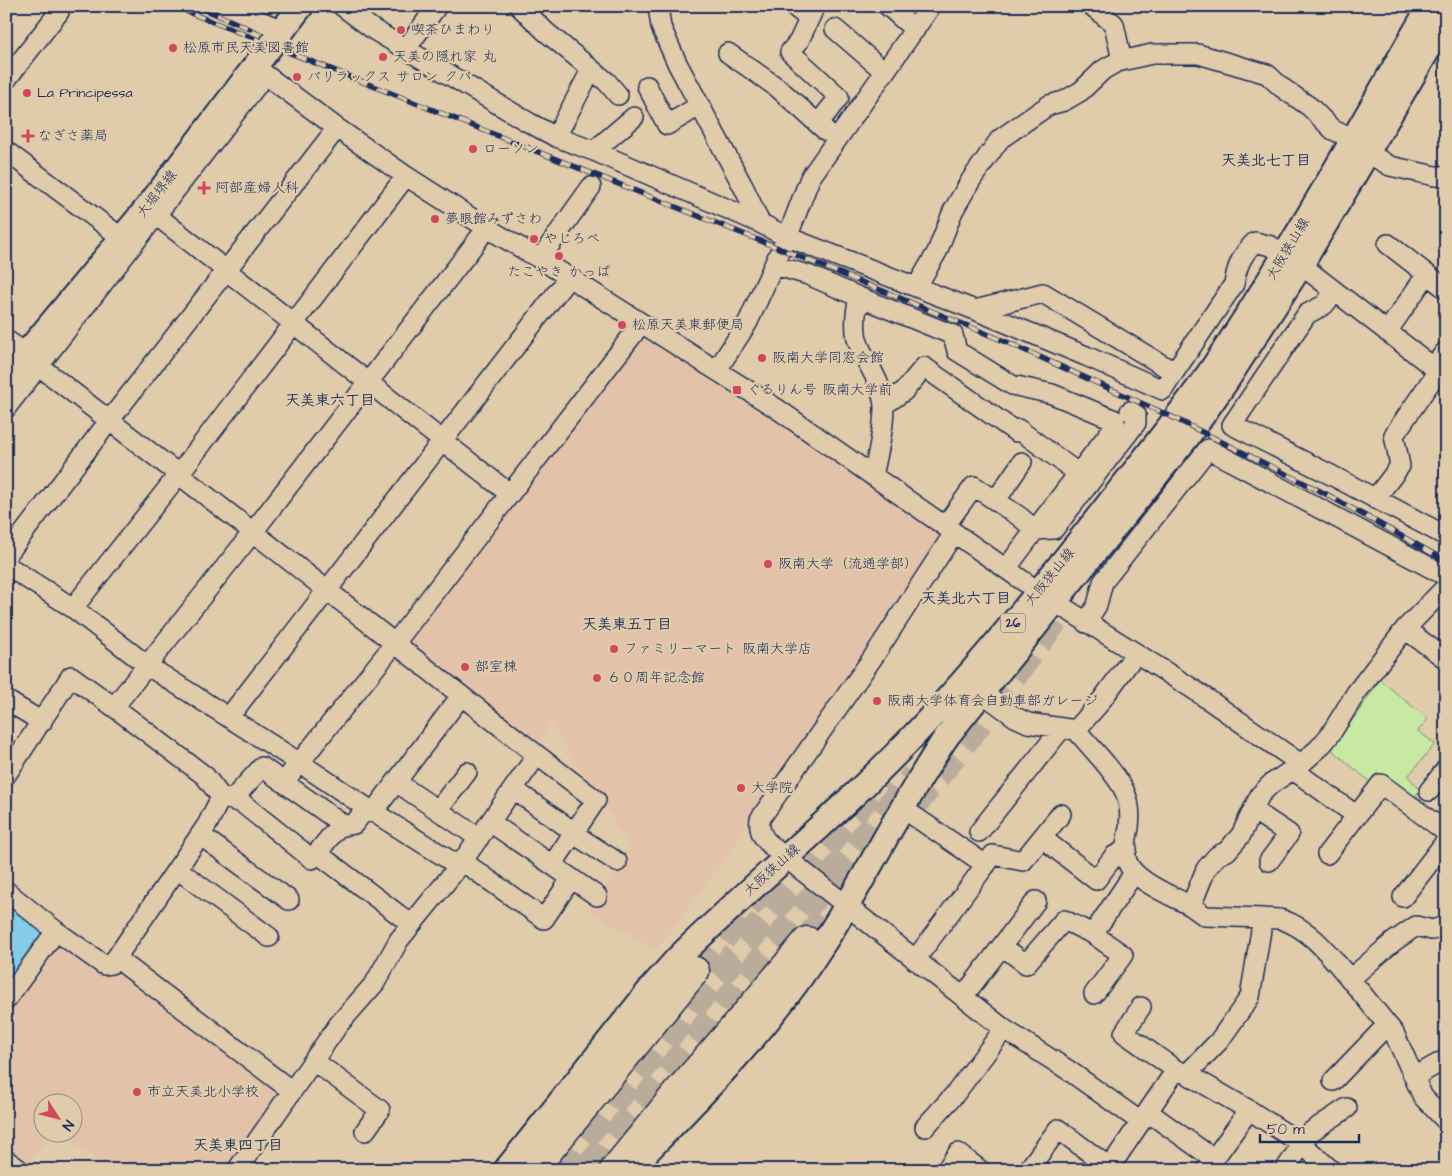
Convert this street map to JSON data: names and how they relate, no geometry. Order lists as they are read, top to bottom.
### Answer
{
  "streets": {
    "main road": ["大堀堺線", "大阪狭山線", "26"]
  },
  "districts": [
    "天美北七丁目",
    "天美東六丁目",
    "天美北六丁目",
    "天美東五丁目",
    "天美東四丁目"
  ],
  "places": {
    "other": [
      "喫茶ひまわり",
      "松原市民天美図書館",
      "天美の隠れ家 丸",
      "バリラックス サロン クパ",
      "La Principessa",
      "ローソン",
      "夢眼館みずさわ",
      "やじろべ",
      "たこやき かっぱ",
      "松原天美東郵便局",
      "阪南大学同窓会館",
      "阪南大学（流通学部）",
      "ファミリーマート 阪南大学店",
      "部室棟",
      "６０周年記念館",
      "阪南大学体育会自動車部ガレージ",
      "大学院",
      "市立天美北小学校"
    ],
    "health": ["なぎさ薬局", "阿部産婦人科"],
    "transit": ["ぐるりん号 阪南大学前"]
  },
  "scale_bar": "50 m",
  "north": "bottom right"
}
